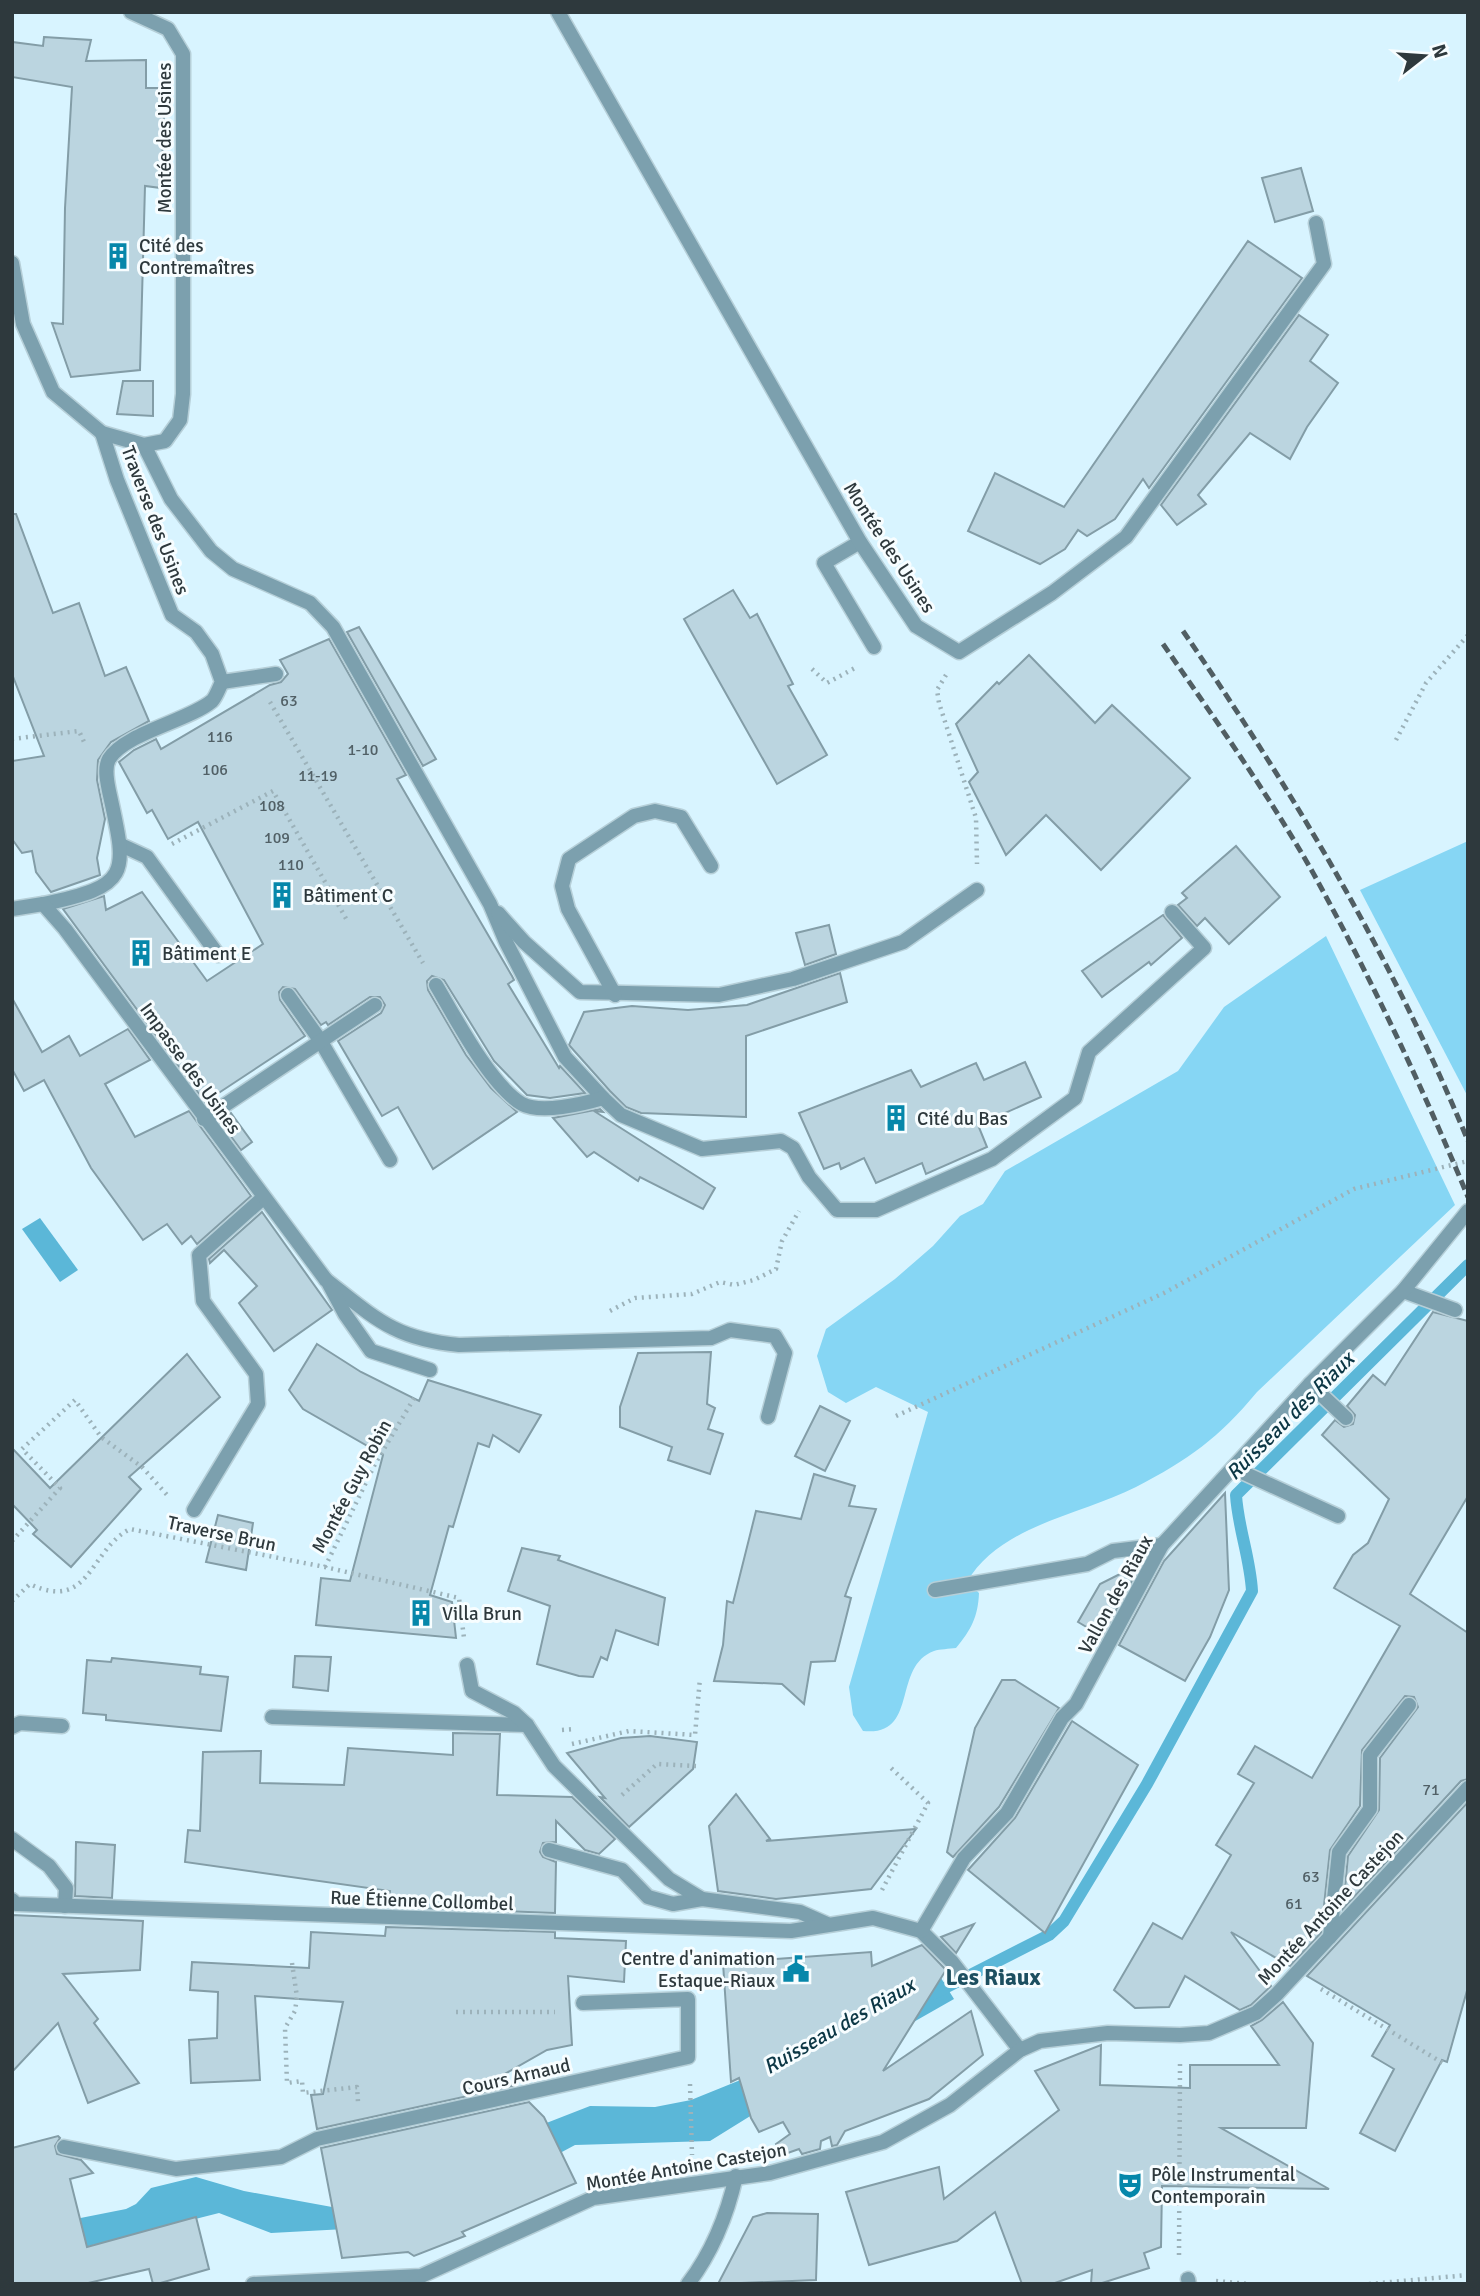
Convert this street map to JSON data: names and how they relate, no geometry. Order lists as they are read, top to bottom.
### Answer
{
  "streets": {
    "street": [
      "Montée des Usines",
      "Traverse des Usines",
      "Impasse des Usines",
      "Vallon des Riaux",
      "Rue Étienne Collombel",
      "Montée Antoine Castejon",
      "Cours Arnaud"
    ],
    "path": ["Montée Guy Robin", "Traverse Brun"]
  },
  "crossings": [
    ["Montée Guy Robin", "Traverse Brun"],
    ["Vallon des Riaux", "Rue Étienne Collombel"]
  ],
  "districts": ["Les Riaux"],
  "water": ["Ruisseau des Riaux"],
  "places": {
    "building": [
      "Cité des Contremaîtres",
      "Bâtiment C",
      "Bâtiment E",
      "Cité du Bas",
      "Villa Brun"
    ],
    "public building": ["Centre d'animation Estaque-Riaux"],
    "theatre": ["Pôle Instrumental Contemporain"]
  },
  "house_numbers": [
    "63",
    "116",
    "1-10",
    "106",
    "11-19",
    "108",
    "109",
    "110",
    "71",
    "63",
    "61"
  ],
  "north": "right"
}
